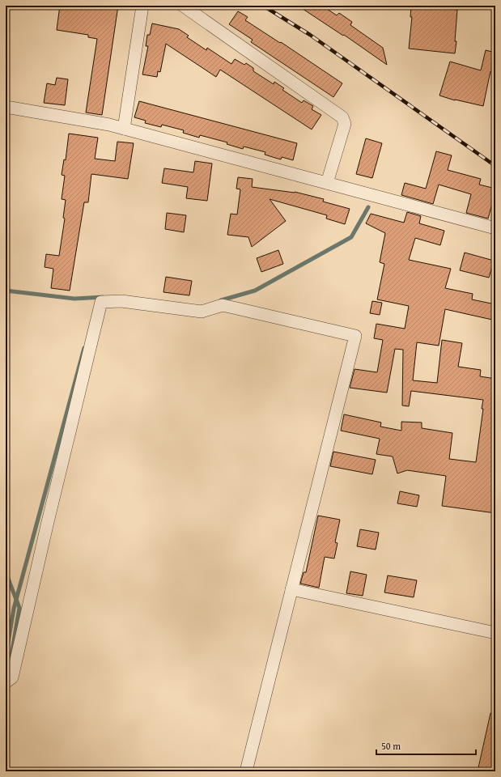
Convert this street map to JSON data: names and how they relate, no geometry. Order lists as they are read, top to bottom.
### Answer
{
  "scale_bar": "50 m"
}
